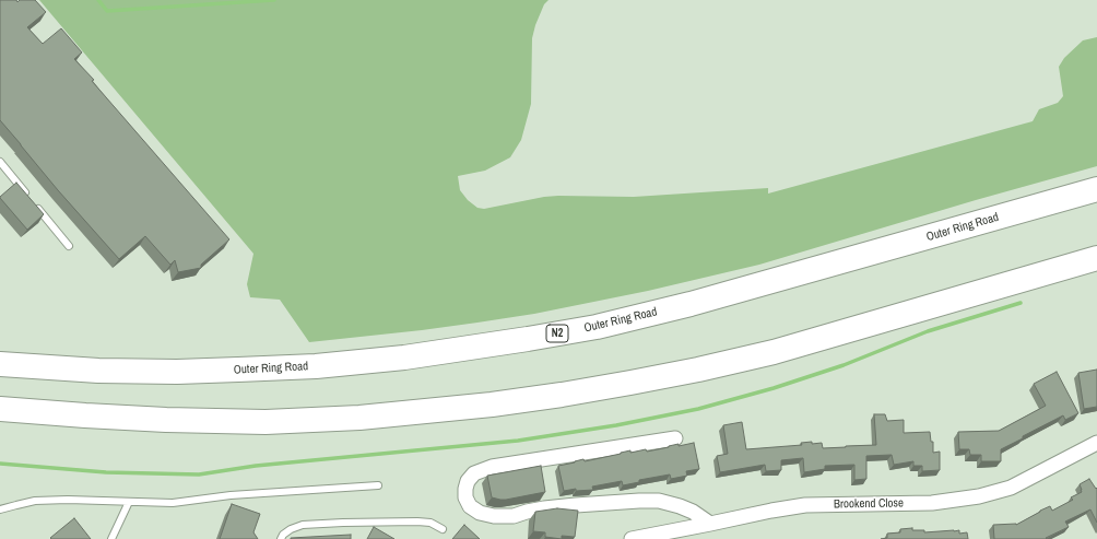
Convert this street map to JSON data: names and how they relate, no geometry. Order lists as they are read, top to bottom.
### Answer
{
  "streets": {
    "highway": ["Outer Ring Road", "N2"],
    "street": ["Brookend Close"]
  }
}
